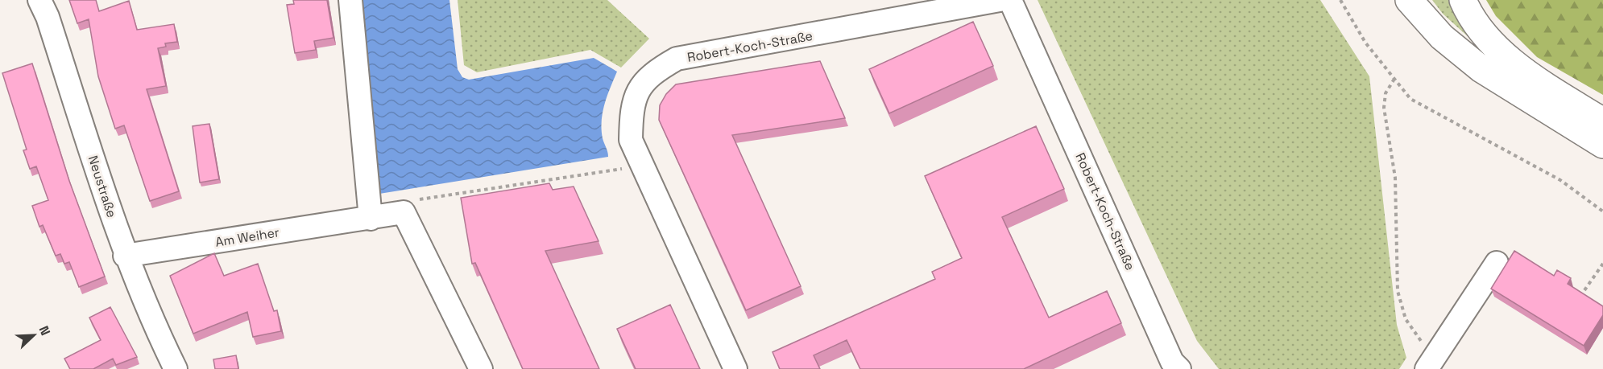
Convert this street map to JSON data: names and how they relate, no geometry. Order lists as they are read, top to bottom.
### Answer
{
  "streets": {
    "street": ["Robert-Koch-Straße", "Neustraße", "Am Weiher"]
  },
  "crossings": [
    ["Neustraße", "Am Weiher"]
  ],
  "north": "top right"
}
